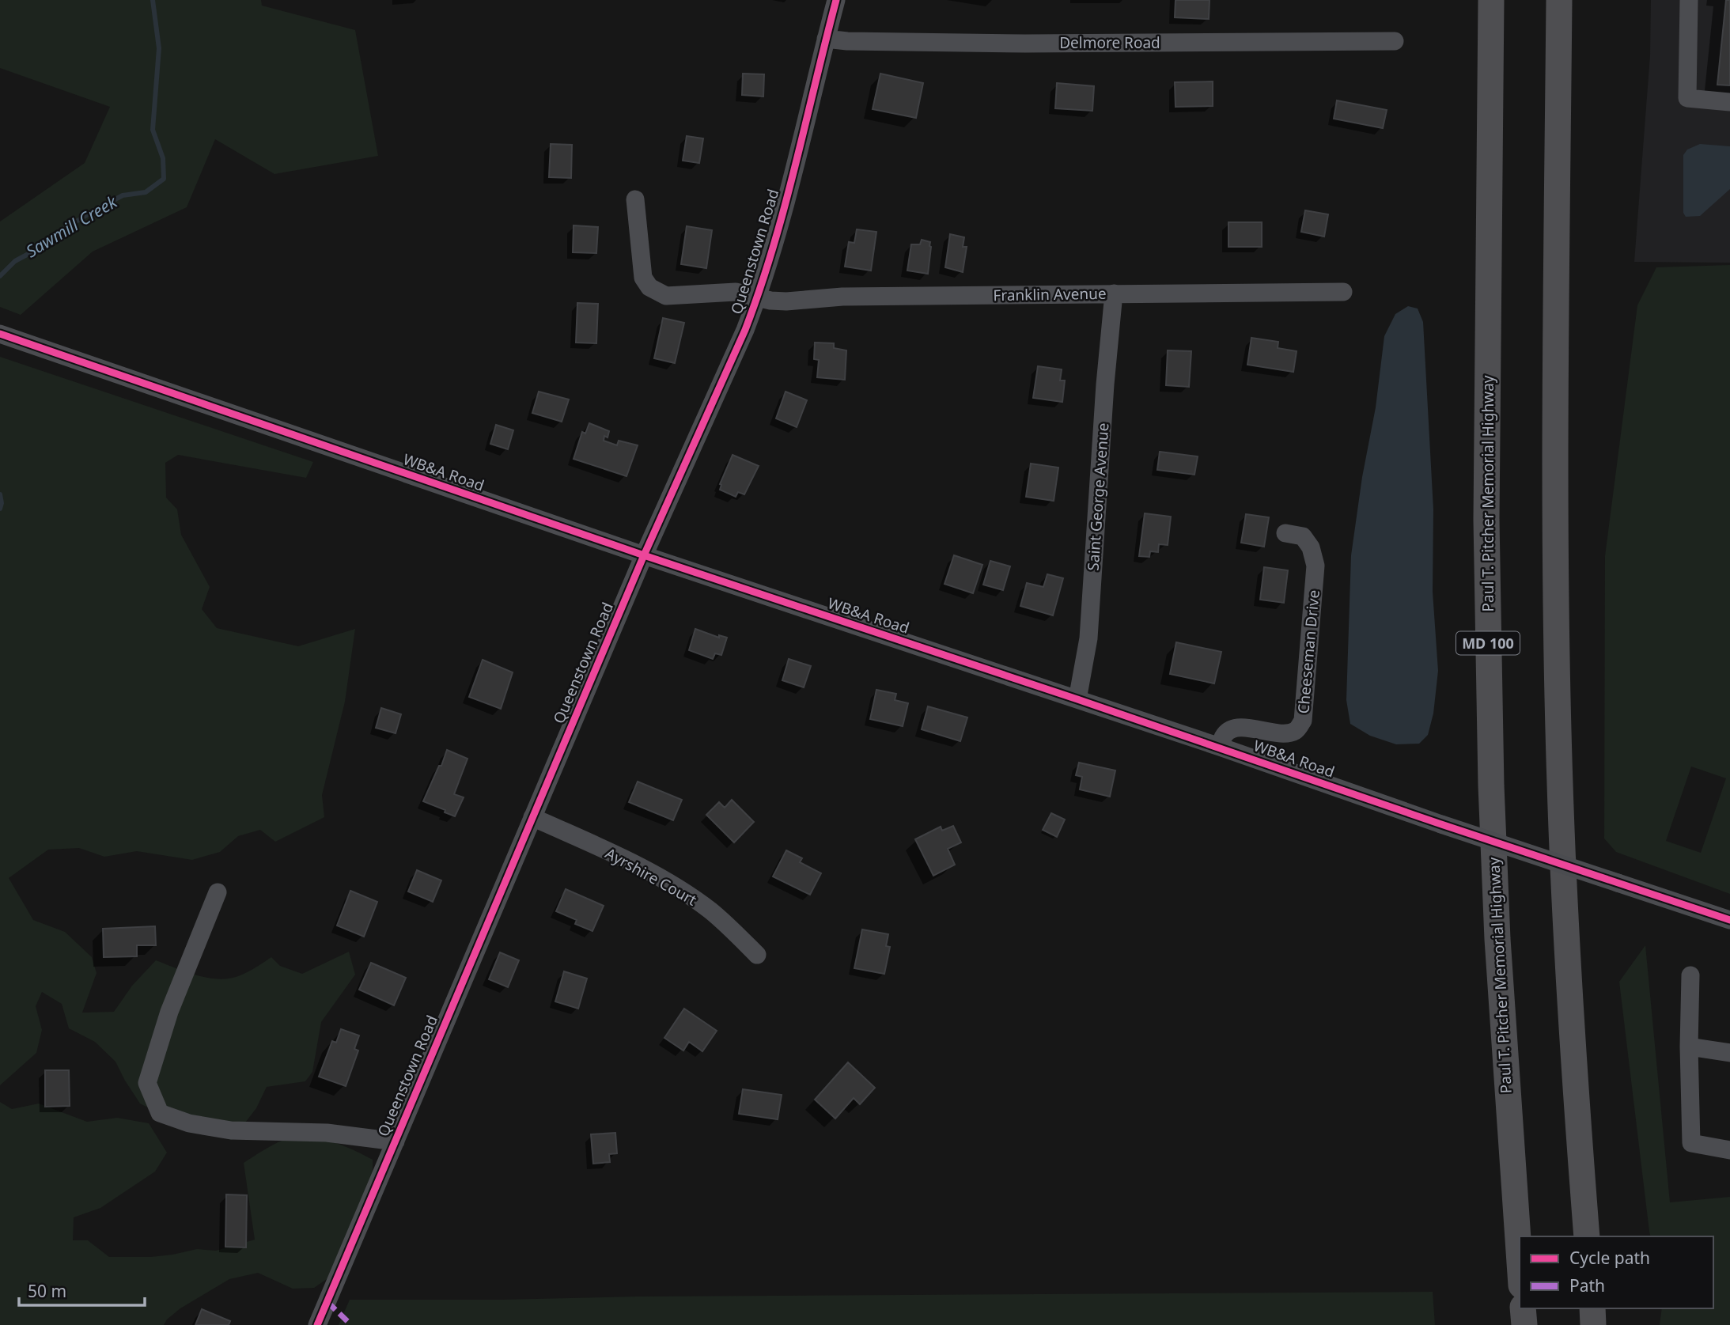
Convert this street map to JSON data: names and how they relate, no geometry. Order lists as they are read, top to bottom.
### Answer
{
  "streets": {
    "highway": ["Paul T. Pitcher Memorial Highway", "MD 100"],
    "street": [
      "Delmore Road",
      "Queenstown Road",
      "Franklin Avenue",
      "WB&A Road",
      "Saint George Avenue",
      "Cheeseman Drive",
      "Ayrshire Court"
    ]
  },
  "crossings": [
    ["Delmore Road", "Queenstown Road"],
    ["Queenstown Road", "Franklin Avenue"],
    ["Queenstown Road", "WB&A Road"],
    ["Queenstown Road", "Ayrshire Court"],
    ["Franklin Avenue", "Saint George Avenue"],
    ["WB&A Road", "Saint George Avenue"],
    ["WB&A Road", "Cheeseman Drive"]
  ],
  "water": ["Sawmill Creek"],
  "legend": ["Cycle path", "Path"],
  "scale_bar": "50 m"
}
